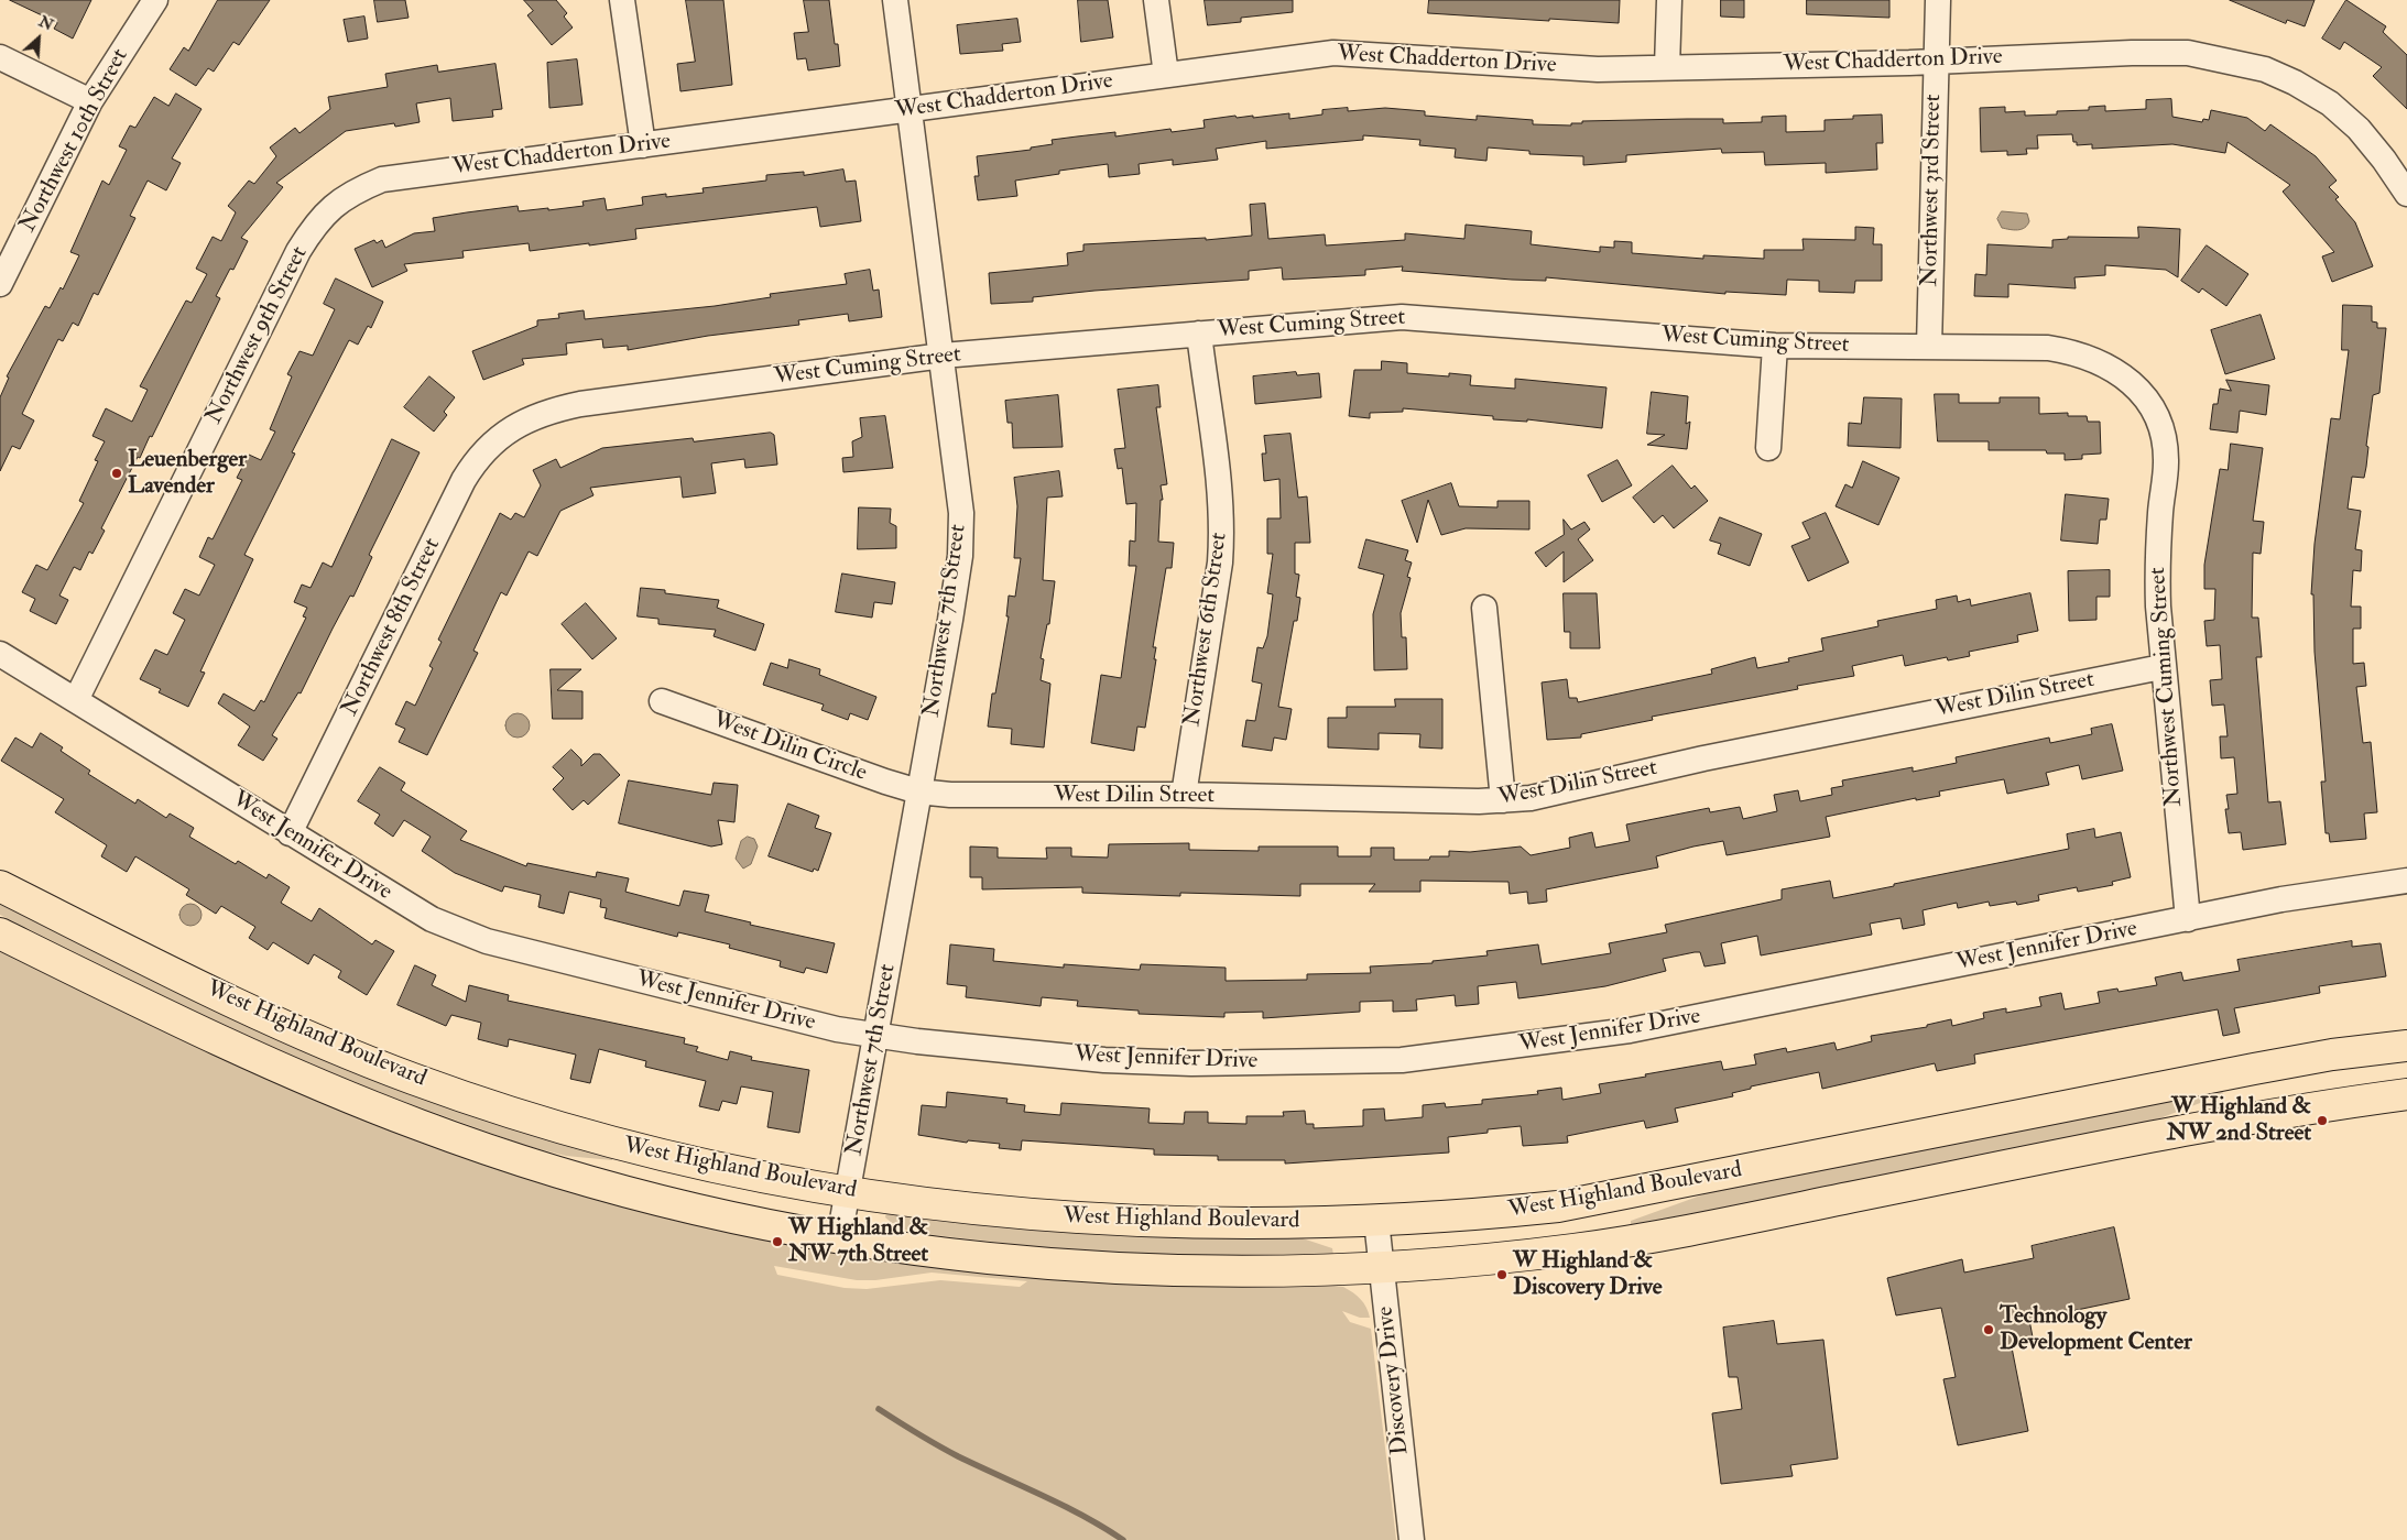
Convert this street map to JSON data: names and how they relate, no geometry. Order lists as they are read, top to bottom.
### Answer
{
  "streets": {
    "main road": ["West Highland Boulevard"],
    "street": [
      "West Chadderton Drive",
      "Northwest 10th Street",
      "Northwest 3rd Street",
      "West Cuming Street",
      "Northwest 9th Street",
      "Northwest 7th Street",
      "Northwest 8th Street",
      "Northwest 6th Street",
      "Northwest Cuming Street",
      "West Dilin Street",
      "West Dilin Circle",
      "West Jennifer Drive",
      "Discovery Drive"
    ]
  },
  "crossings": [
    ["West Chadderton Drive", "Northwest 3rd Street"],
    ["West Chadderton Drive", "Northwest 9th Street"],
    ["West Chadderton Drive", "Northwest 7th Street"],
    ["Northwest 3rd Street", "West Cuming Street"],
    ["West Cuming Street", "Northwest 7th Street"],
    ["West Cuming Street", "Northwest 8th Street"],
    ["West Cuming Street", "Northwest 6th Street"],
    ["West Cuming Street", "Northwest Cuming Street"],
    ["Northwest 9th Street", "West Jennifer Drive"],
    ["Northwest 7th Street", "West Dilin Street"],
    ["Northwest 7th Street", "West Dilin Circle"],
    ["Northwest 7th Street", "West Jennifer Drive"],
    ["Northwest 7th Street", "West Highland Boulevard"],
    ["Northwest 8th Street", "West Jennifer Drive"],
    ["Northwest 6th Street", "West Dilin Street"],
    ["Northwest Cuming Street", "West Dilin Street"],
    ["Northwest Cuming Street", "West Jennifer Drive"],
    ["West Dilin Street", "West Dilin Circle"],
    ["West Highland Boulevard", "Discovery Drive"]
  ],
  "places": [
    "Leuenberger Lavender",
    "W Highland & NW 2nd Street",
    "W Highland & NW 7th Street",
    "W Highland & Discovery Drive",
    "Technology Development Center"
  ],
  "north": "top right"
}
